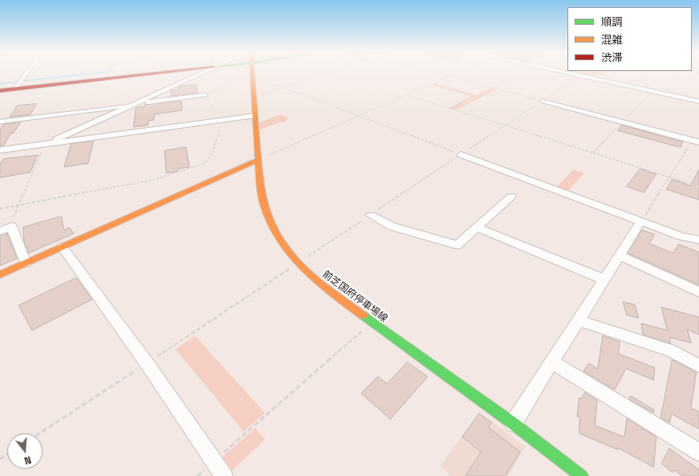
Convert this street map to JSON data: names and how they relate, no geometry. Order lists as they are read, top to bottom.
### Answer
{
  "streets": {
    "main road": ["前芝国府停車場線"]
  },
  "legend": ["順調", "混雑", "渋滞"],
  "north": "bottom"
}
